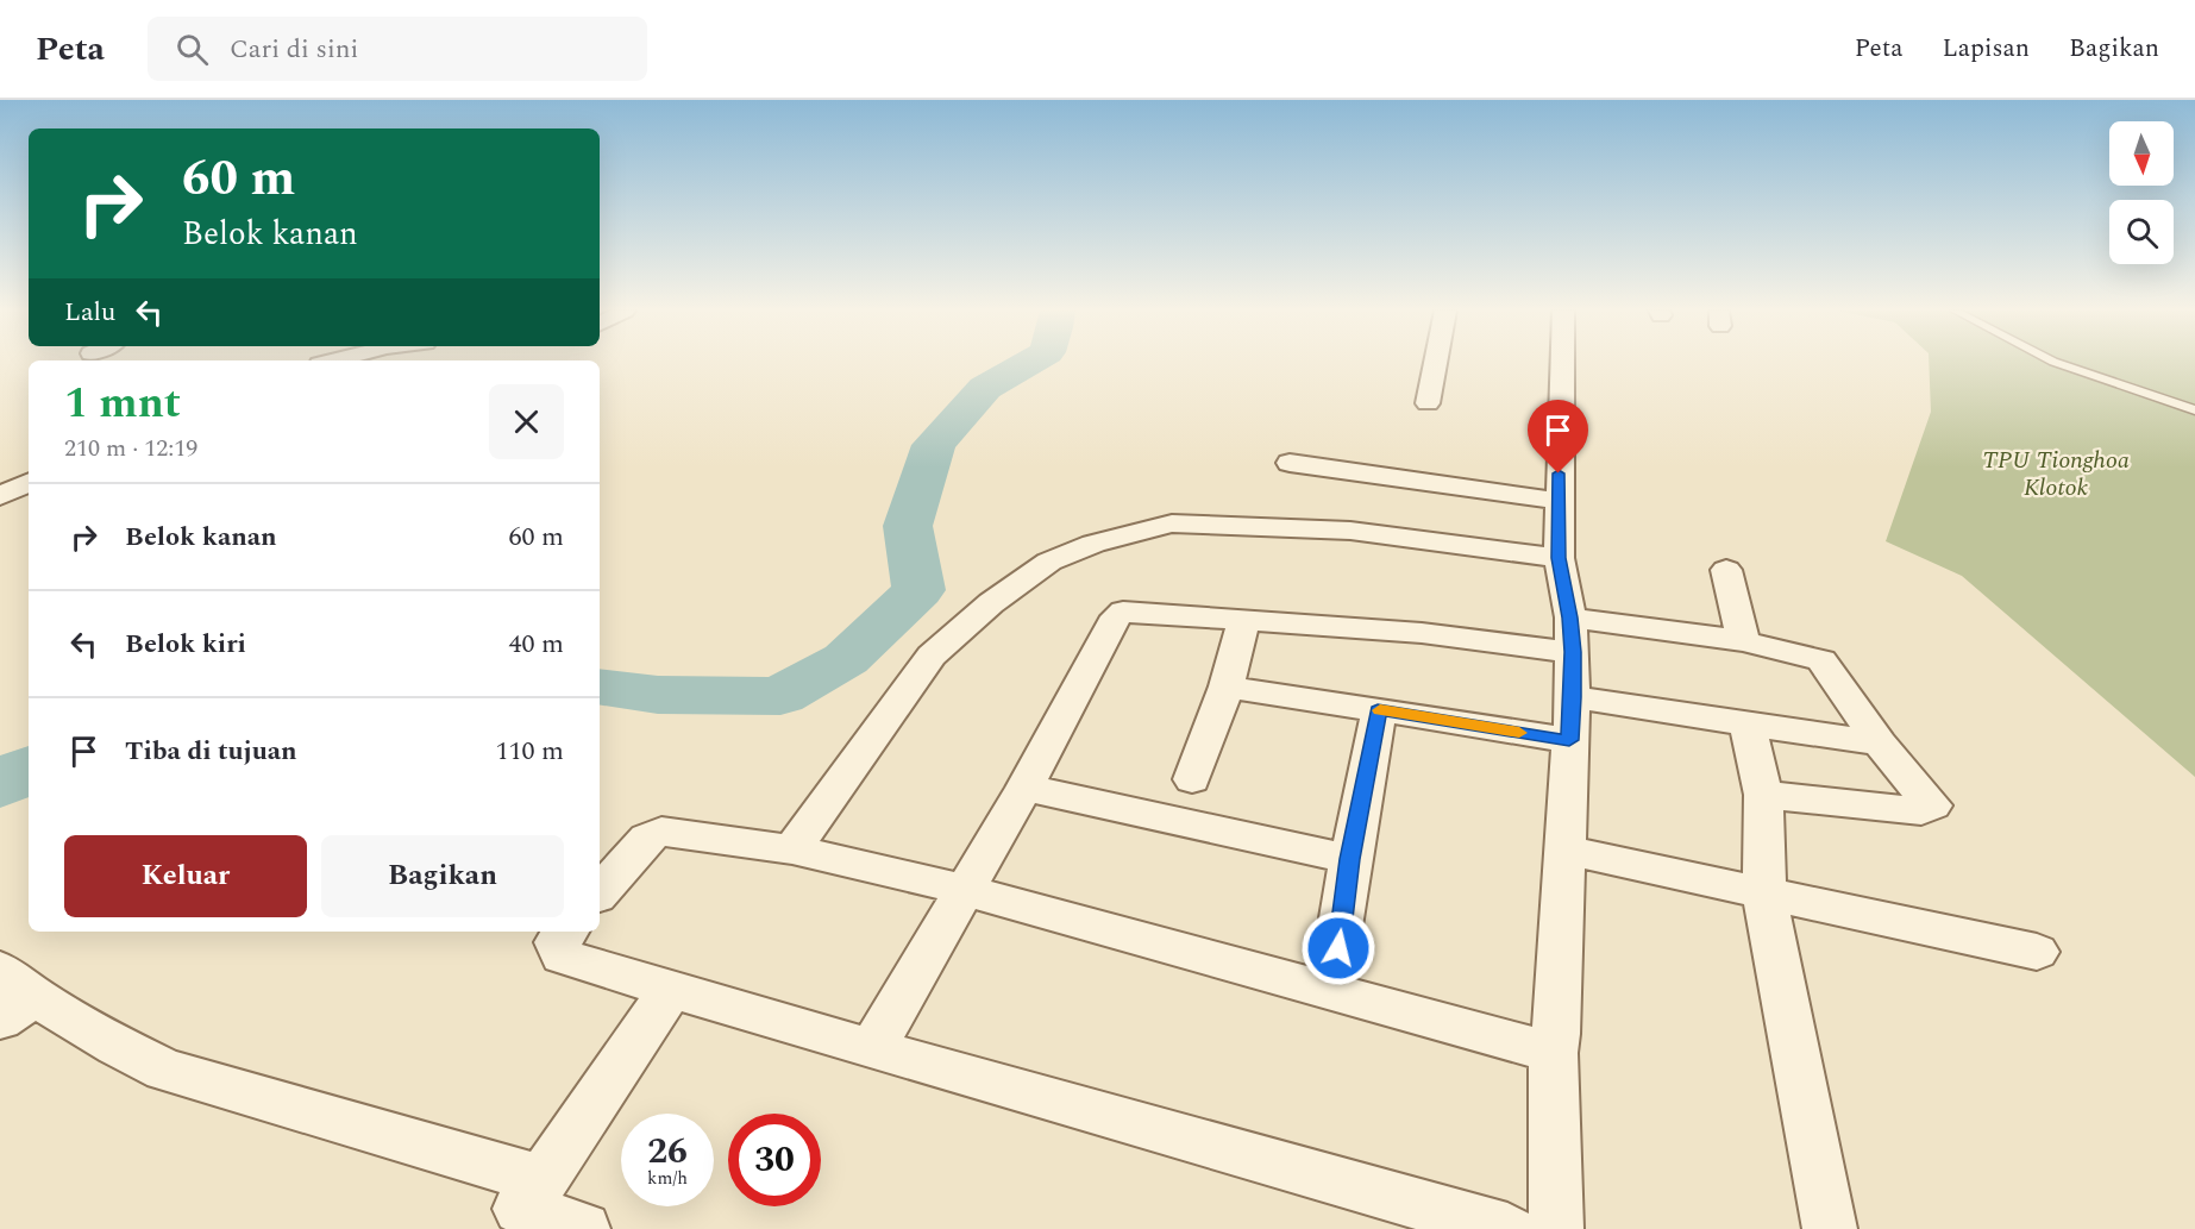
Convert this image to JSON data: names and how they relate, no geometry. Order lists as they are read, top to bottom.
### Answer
{
  "parks": ["TPU Tionghoa Klotok"],
  "north": "bottom",
  "page": {
    "header": "Peta",
    "search": "Cari di sini",
    "nav": ["Peta", "Lapisan", "Bagikan"],
    "turn": ["60 m", "Belok kanan"],
    "then": "Lalu",
    "heading": ["1 mnt", "210 m · 12:19"],
    "list": [
      {
        "name": "Belok kanan",
        "value": "60 m"
      },
      {
        "name": "Belok kiri",
        "value": "40 m"
      },
      {
        "name": "Tiba di tujuan",
        "value": "110 m"
      }
    ],
    "buttons": ["Keluar", "Bagikan"],
    "speed": "26 km/h",
    "limit": "30"
  }
}
